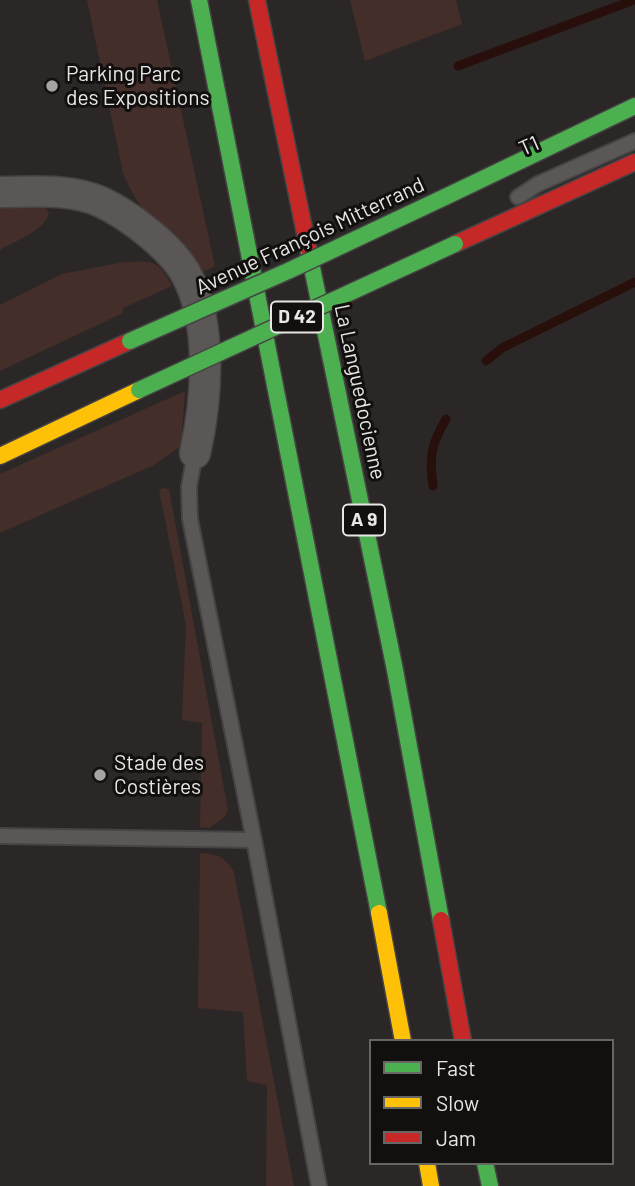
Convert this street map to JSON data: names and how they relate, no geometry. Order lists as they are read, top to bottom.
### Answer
{
  "streets": {
    "main road": [
      "Avenue François Mitterrand",
      "D 42",
      "La Languedocienne",
      "A 9"
    ],
    "lane": ["T1"]
  },
  "crossings": [
    ["T1", "Avenue François Mitterrand"],
    ["T1", "D 42"]
  ],
  "places": ["Parking Parc des Expositions", "Stade des Costières"],
  "legend": ["Fast", "Slow", "Jam"]
}
